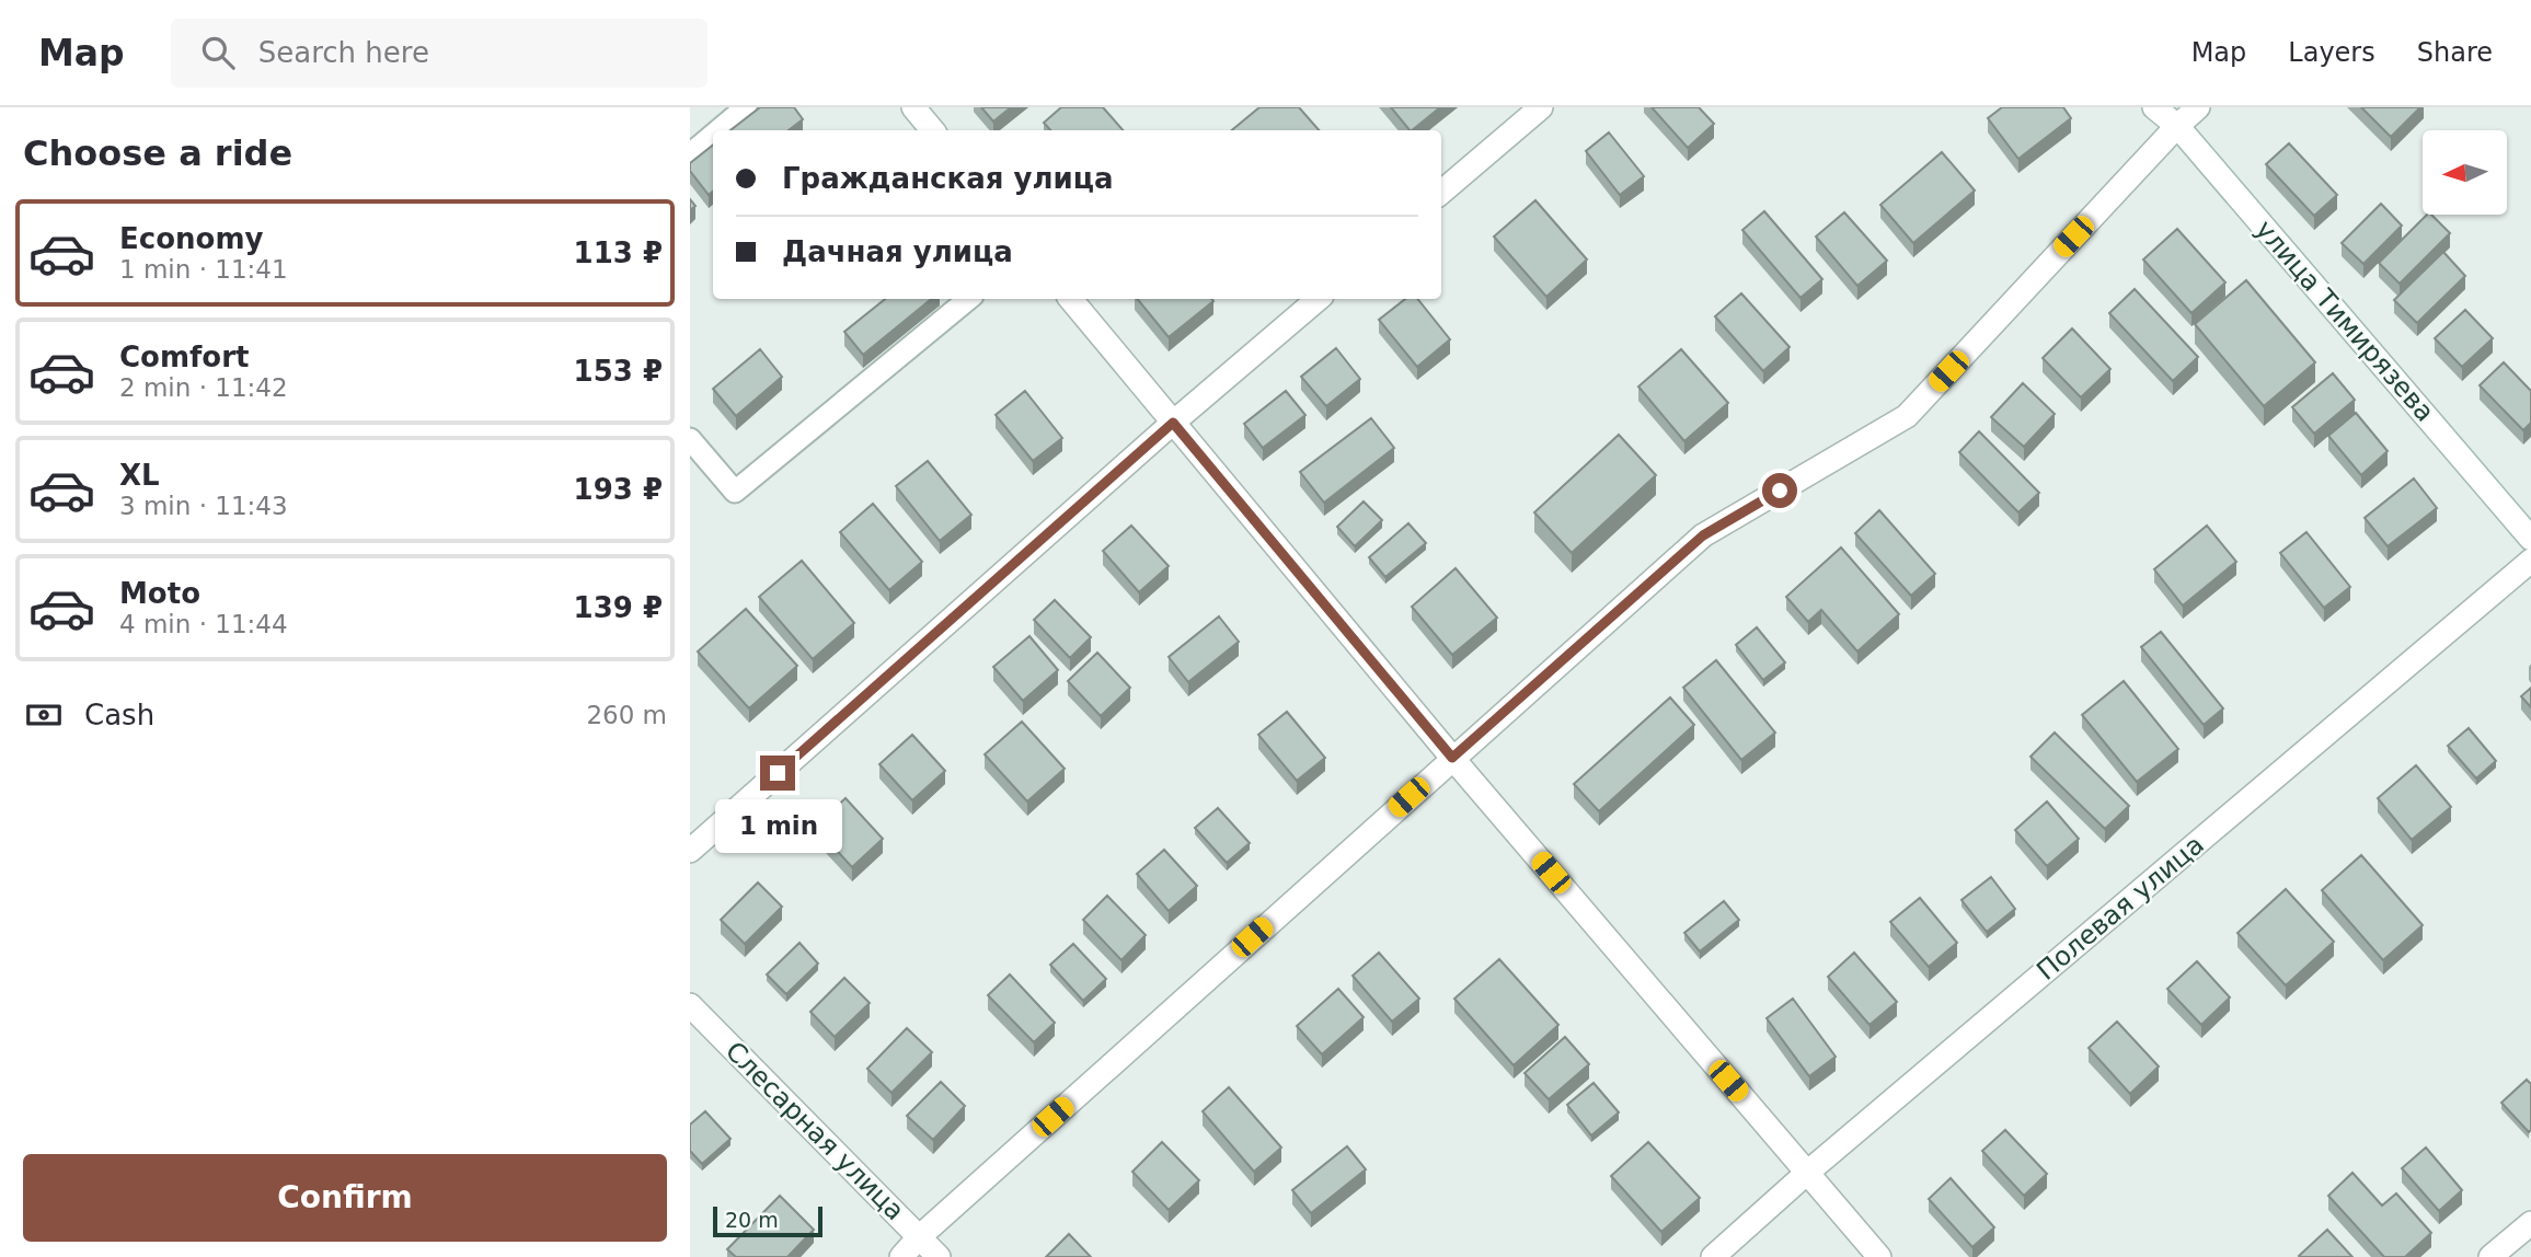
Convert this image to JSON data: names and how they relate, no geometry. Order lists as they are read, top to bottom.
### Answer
{
  "streets": {
    "street": ["улица Тимирязева", "Полевая улица", "Слесарная улица"]
  },
  "scale_bar": "20 m",
  "north": "left",
  "page": {
    "header": "Map",
    "search": "Search here",
    "nav": ["Map", "Layers", "Share"],
    "heading": "Choose a ride",
    "banner": ["Гражданская улица", "Дачная улица"],
    "list": [
      {
        "name": "Economy",
        "note": "1 min · 11:41",
        "value": "113 ₽"
      },
      {
        "name": "Comfort",
        "note": "2 min · 11:42",
        "value": "153 ₽"
      },
      {
        "name": "XL",
        "note": "3 min · 11:43",
        "value": "193 ₽"
      },
      {
        "name": "Moto",
        "note": "4 min · 11:44",
        "value": "139 ₽"
      }
    ],
    "pay": ["Cash", "260 m"],
    "bubble": "1 min",
    "buttons": "Confirm",
    "scale": "20 m"
  }
}
